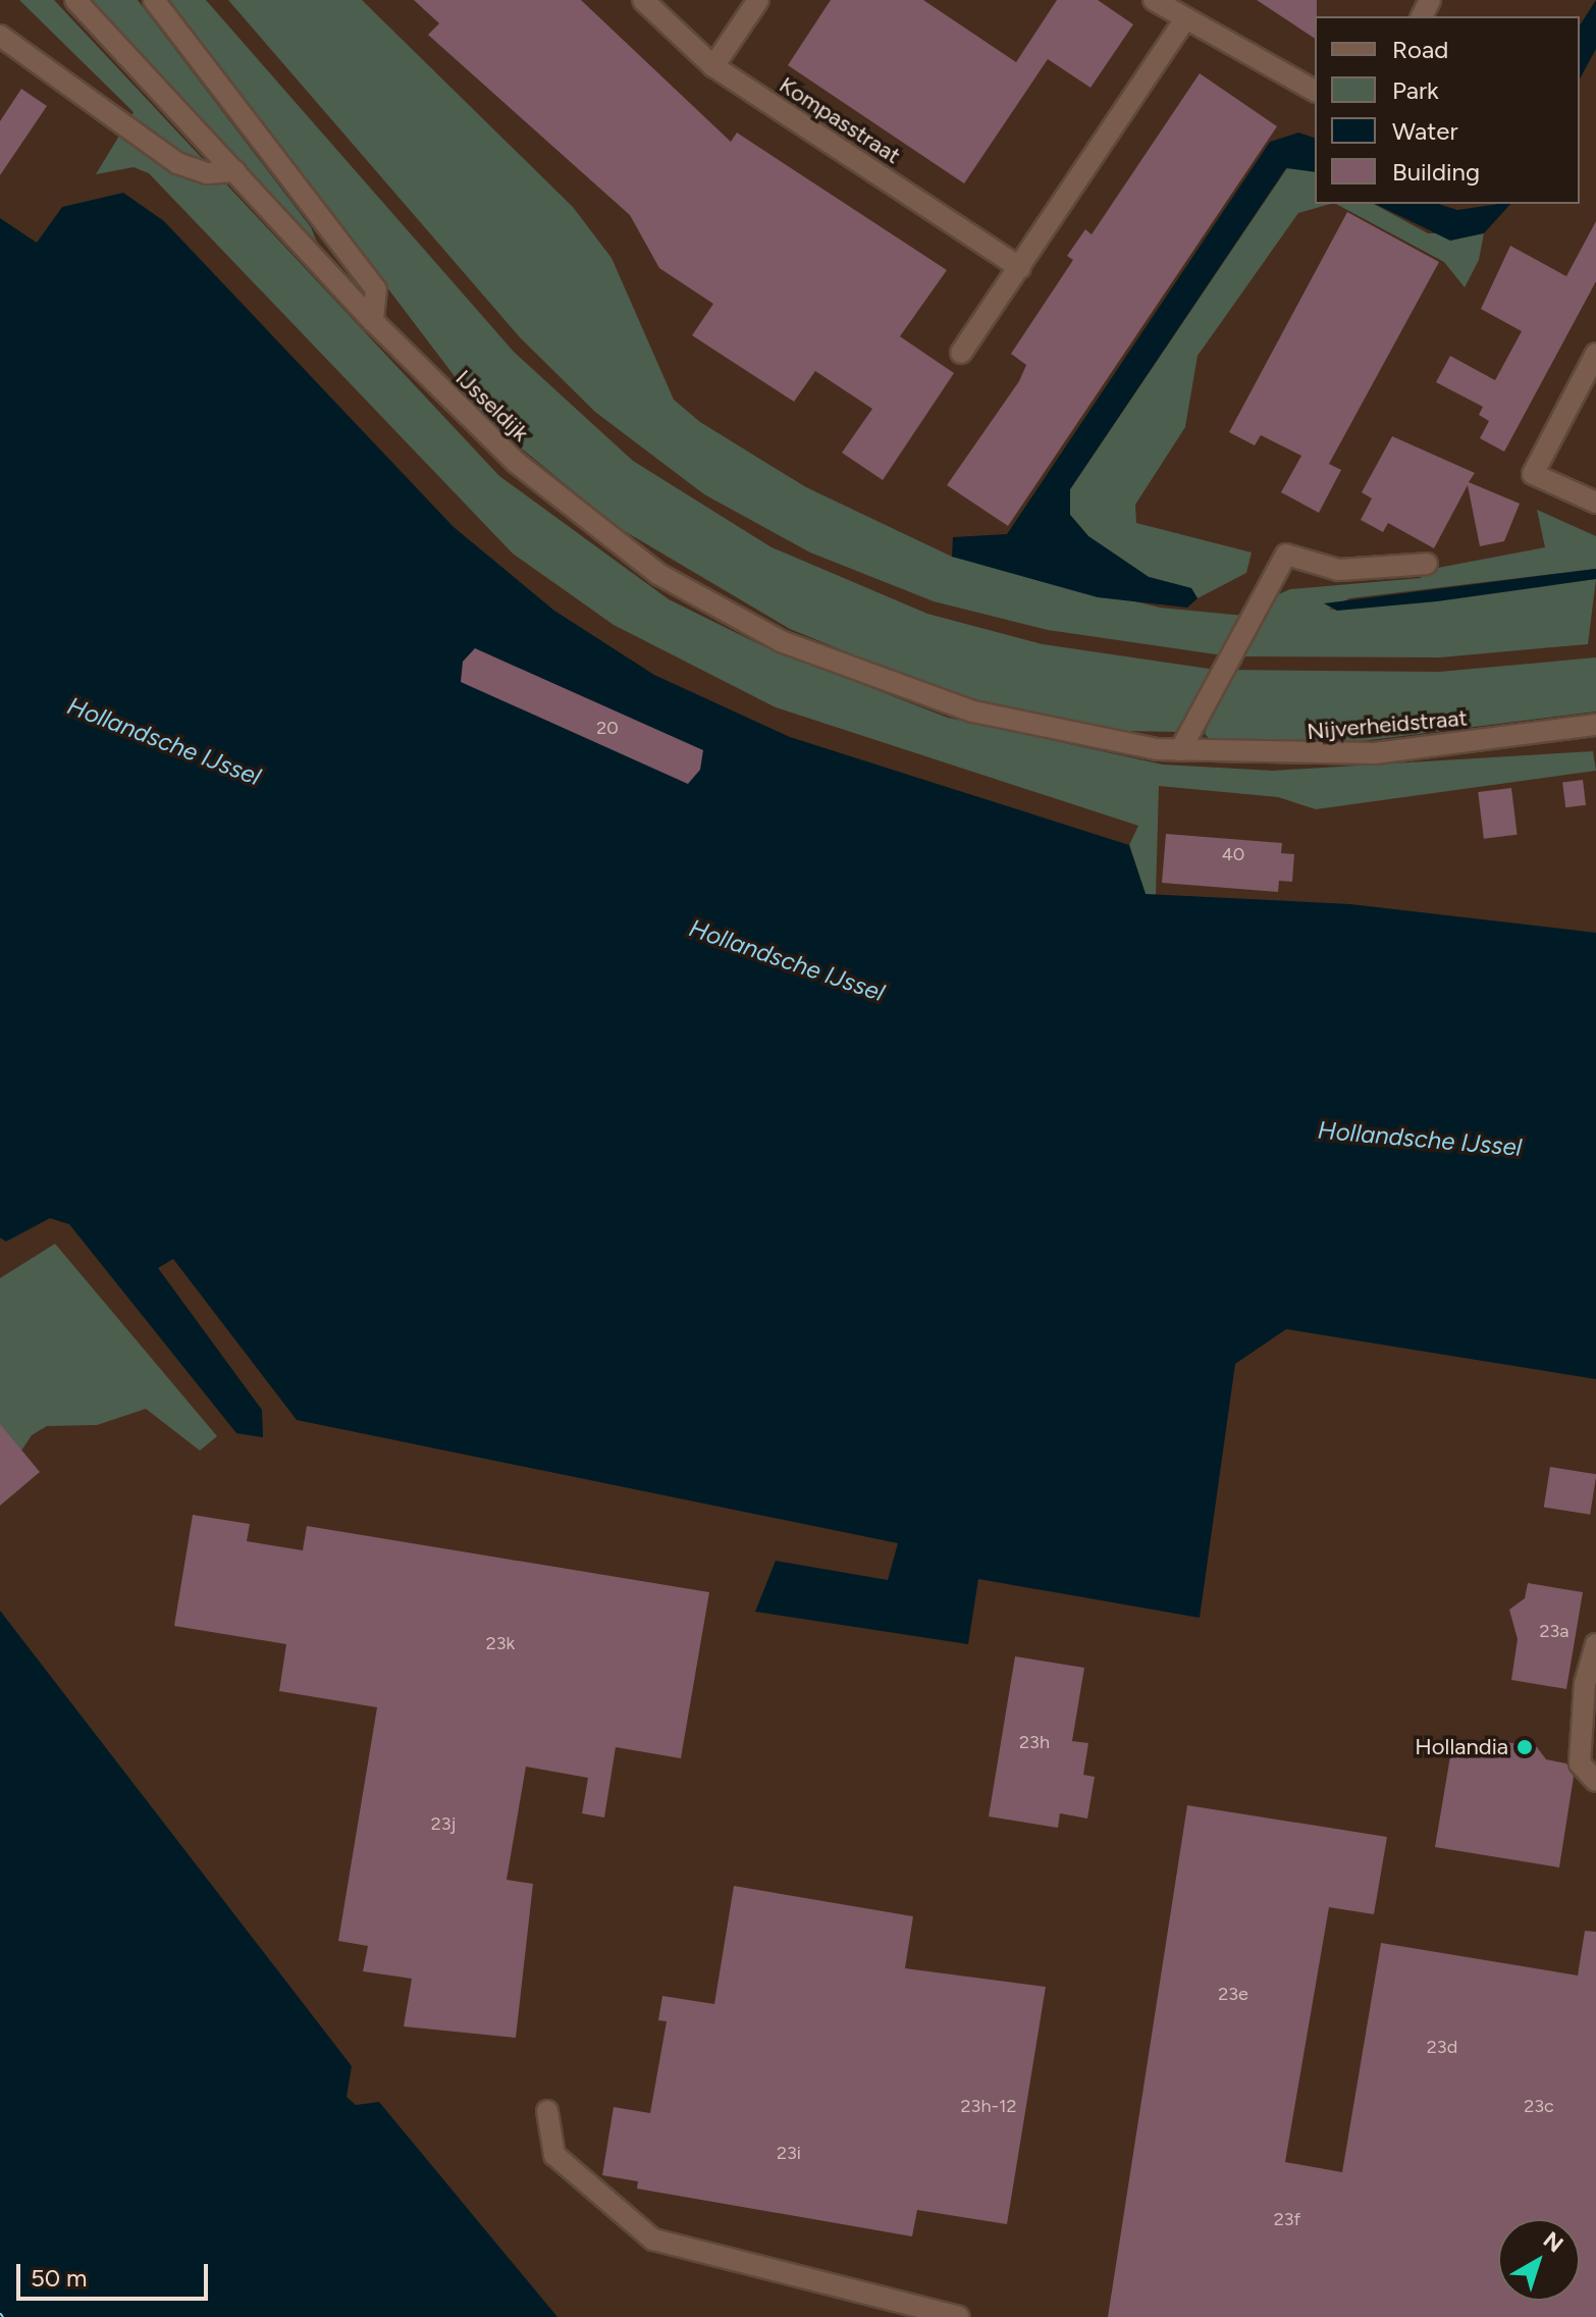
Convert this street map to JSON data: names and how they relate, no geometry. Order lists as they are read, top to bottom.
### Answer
{
  "streets": {
    "street": ["Kompasstraat", "IJsseldijk", "Nijverheidstraat"]
  },
  "crossings": [
    ["IJsseldijk", "Nijverheidstraat"]
  ],
  "water": ["Hollandsche IJssel"],
  "places": ["Hollandia"],
  "house_numbers": [
    "20",
    "40",
    "23a",
    "23k",
    "23h",
    "23j",
    "23e",
    "23d",
    "23h-12",
    "23c",
    "23i",
    "23f"
  ],
  "legend": [
    "Road",
    "Park",
    "Water",
    "Building"
  ],
  "scale_bar": "50 m",
  "north": "top right"
}
